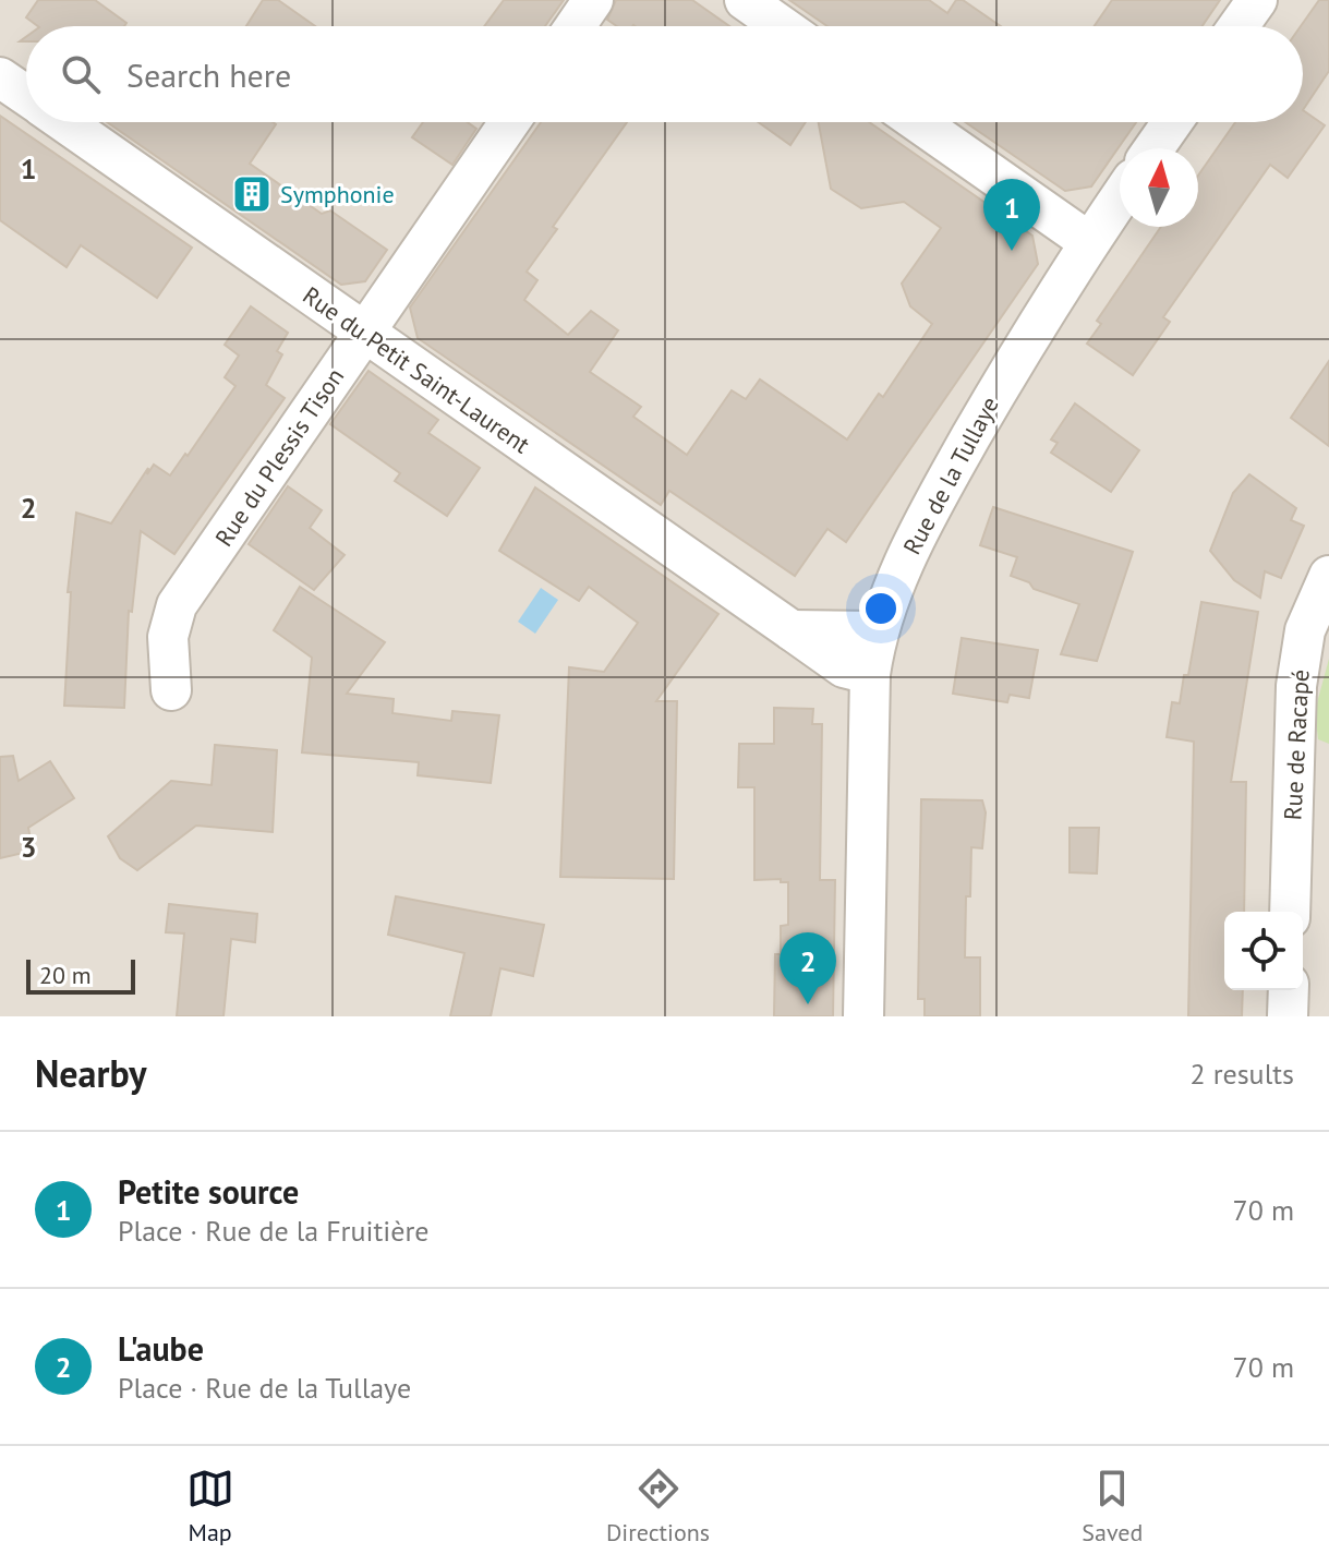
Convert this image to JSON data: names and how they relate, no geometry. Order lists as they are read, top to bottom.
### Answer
{
  "streets": {
    "street": [
      "Rue du Petit Saint-Laurent",
      "Rue du Plessis Tison",
      "Rue de la Tullaye",
      "Rue de Racapé"
    ]
  },
  "crossings": [
    ["Rue du Petit Saint-Laurent", "Rue du Plessis Tison"],
    ["Rue du Petit Saint-Laurent", "Rue de la Tullaye"]
  ],
  "places": {
    "building": ["Symphonie"]
  },
  "scale_bar": "20 m",
  "north": "top",
  "page": {
    "search": "Search here",
    "pins": ["1", "2"],
    "scale": "20 m",
    "heading": ["Nearby", "2 results"],
    "list": [
      {
        "mark": "1",
        "name": "Petite source",
        "note": "Place · Rue de la Fruitière",
        "value": "70 m"
      },
      {
        "mark": "2",
        "name": "L'aube",
        "note": "Place · Rue de la Tullaye",
        "value": "70 m"
      }
    ],
    "nav": ["Map", "Directions", "Saved"]
  },
  "grid": {
    "rows": ["1", "2", "3"]
  }
}
